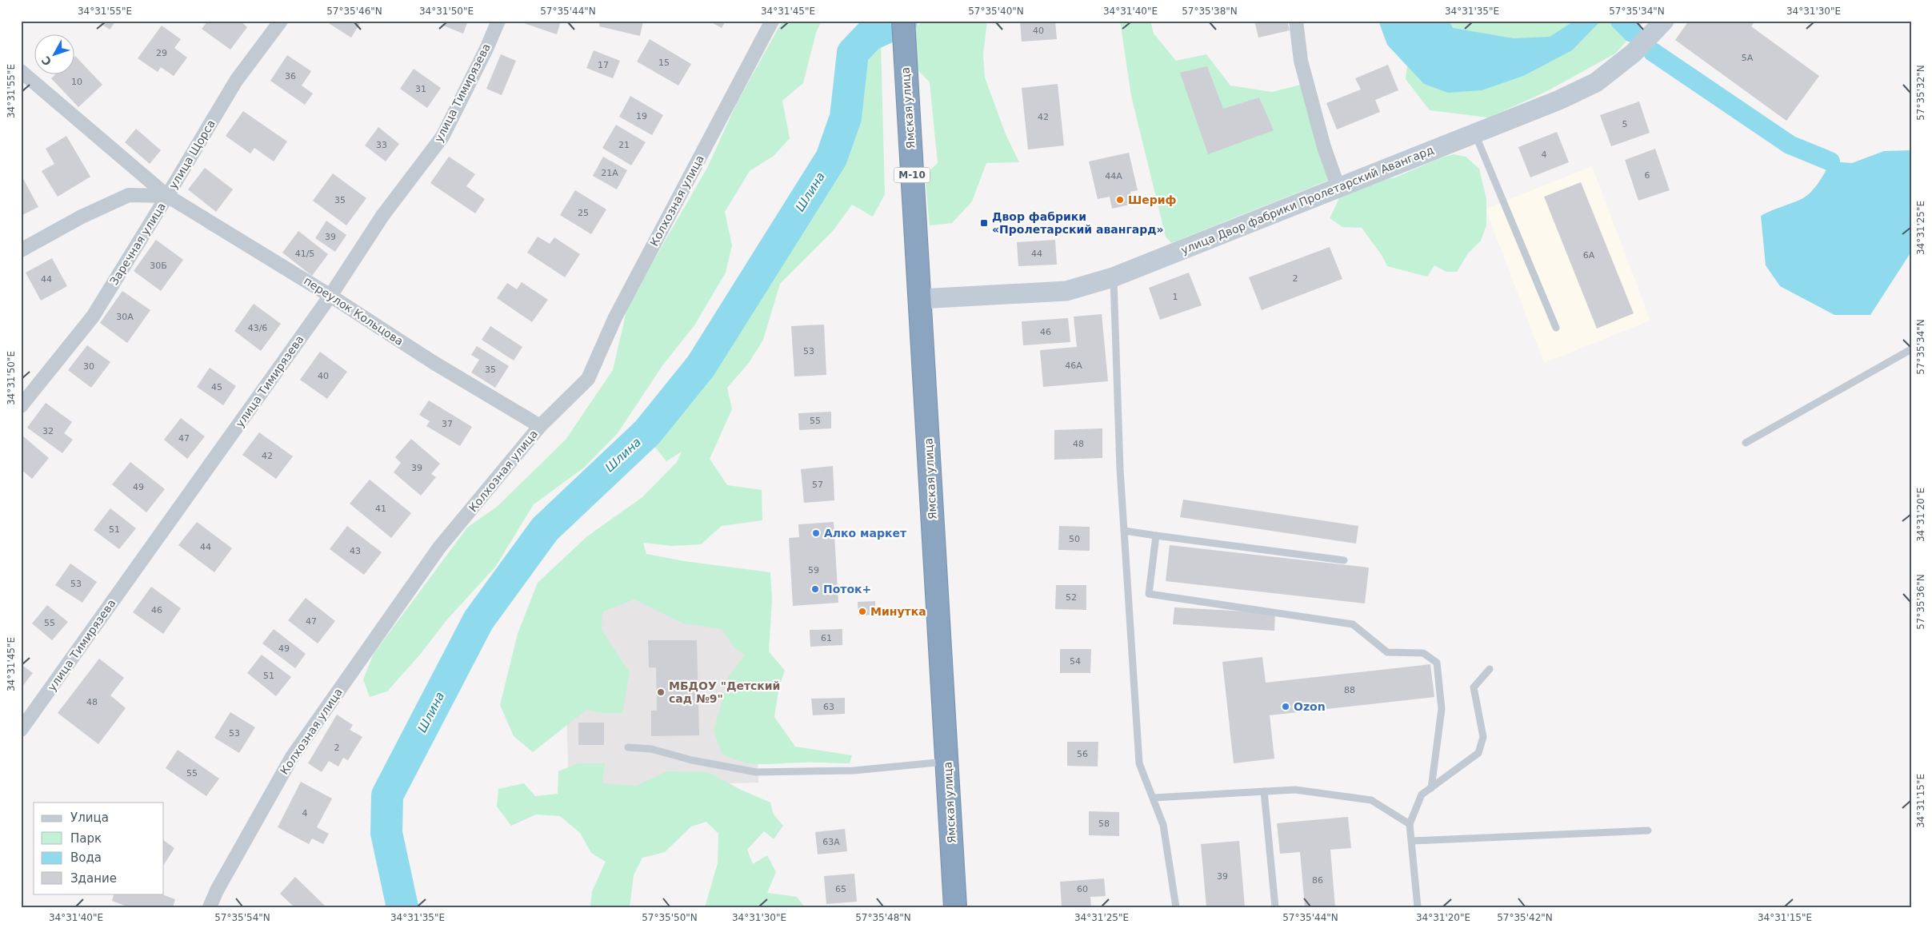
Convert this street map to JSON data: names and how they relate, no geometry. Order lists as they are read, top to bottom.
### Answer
{
  "streets": {
    "highway": ["Ямская улица", "М-10"],
    "street": [
      "улица Тимирязева",
      "улица Щорса",
      "улица Двор фабрики Пролетарский Авангард",
      "Колхозная улица",
      "Заречная улица",
      "переулок Кольцова"
    ]
  },
  "crossings": [
    ["улица Тимирязева", "переулок Кольцова"],
    ["Ямская улица", "улица Двор фабрики Пролетарский Авангард"],
    ["улица Щорса", "Заречная улица"],
    ["улица Щорса", "переулок Кольцова"],
    ["Колхозная улица", "переулок Кольцова"],
    ["Заречная улица", "переулок Кольцова"]
  ],
  "water": ["Шлина"],
  "places": {
    "other": [
      "Шериф",
      "Алко маркет",
      "Поток+",
      "Минутка",
      "МБДОУ \"Детский сад №9\"",
      "Ozon"
    ],
    "transit": ["Двор фабрики «Пролетарский авангард»"]
  },
  "house_numbers": [
    "40",
    "29",
    "5А",
    "15",
    "17",
    "36",
    "10",
    "31",
    "19",
    "42",
    "5",
    "33",
    "21",
    "4",
    "21А",
    "6",
    "44А",
    "35",
    "25",
    "39",
    "41/5",
    "44",
    "6А",
    "30Б",
    "2",
    "44",
    "1",
    "30А",
    "43/6",
    "46",
    "53",
    "46А",
    "30",
    "35",
    "40",
    "45",
    "55",
    "37",
    "32",
    "47",
    "48",
    "42",
    "39",
    "57",
    "49",
    "41",
    "51",
    "50",
    "44",
    "43",
    "59",
    "53",
    "52",
    "46",
    "47",
    "55",
    "61",
    "49",
    "54",
    "51",
    "88",
    "48",
    "63",
    "53",
    "2",
    "56",
    "55",
    "4",
    "58",
    "63А",
    "39",
    "86",
    "65",
    "60"
  ],
  "legend": [
    "Улица",
    "Парк",
    "Вода",
    "Здание"
  ],
  "north": "bottom left",
  "coordinates": [
    "34°31'55\"E",
    "57°35'46\"N",
    "34°31'50\"E",
    "57°35'44\"N",
    "34°31'45\"E",
    "57°35'40\"N",
    "34°31'40\"E",
    "57°35'38\"N",
    "34°31'35\"E",
    "57°35'34\"N",
    "34°31'30\"E",
    "57°35'32\"N",
    "34°31'25\"E",
    "34°31'20\"E",
    "57°35'36\"N",
    "34°31'15\"E",
    "57°35'54\"N",
    "57°35'50\"N",
    "57°35'48\"N",
    "57°35'42\"N"
  ]
}
